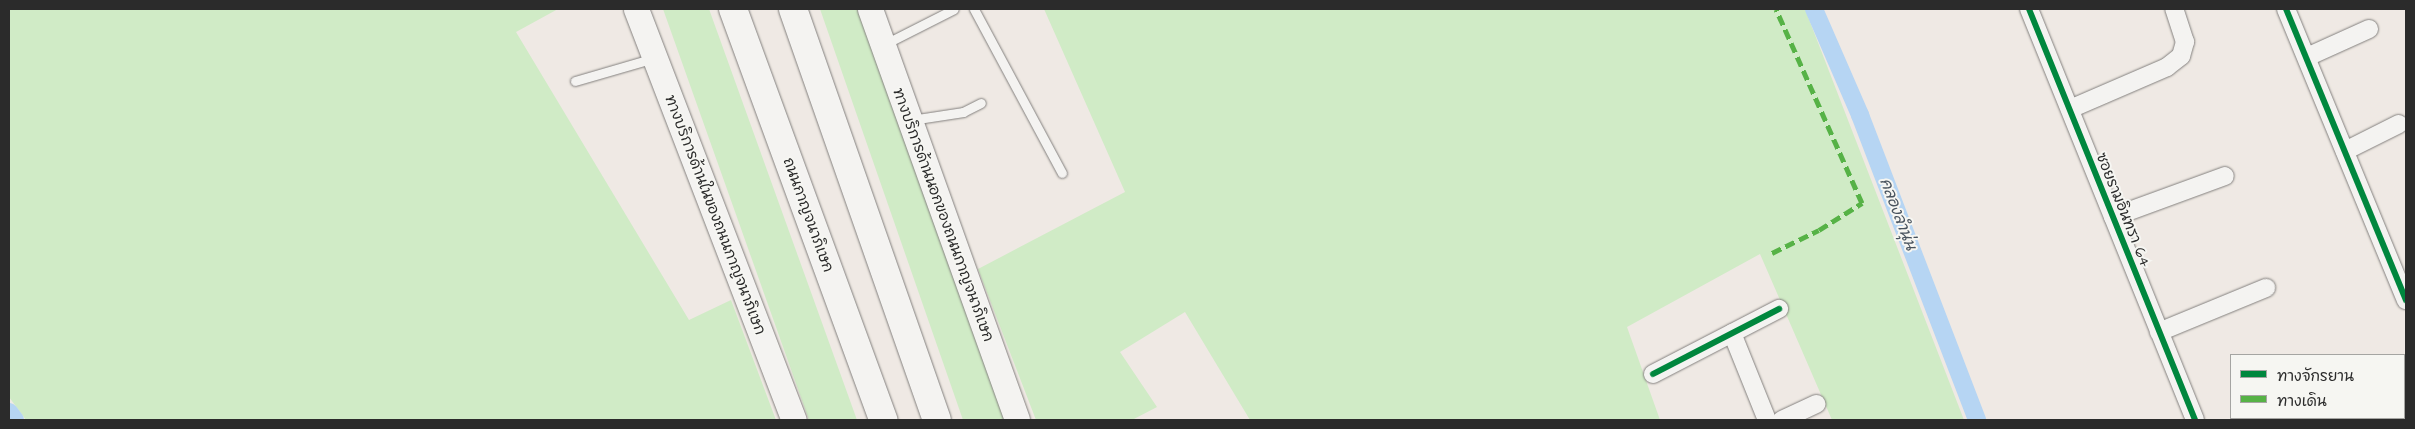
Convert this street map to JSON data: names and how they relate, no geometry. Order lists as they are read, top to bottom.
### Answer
{
  "streets": {
    "highway": ["ถนนกาญจนาภิเษก"],
    "main road": ["ทางบริการด้านในของถนนกาญจนาภิเษก", "ทางบริการด้านนอกของถนนกาญจนาภิเษก"],
    "street": ["ซอยรามอินทรา 64"]
  },
  "water": ["คลองลำนุ่น"],
  "legend": ["ทางจักรยาน", "ทางเดิน"]
}
